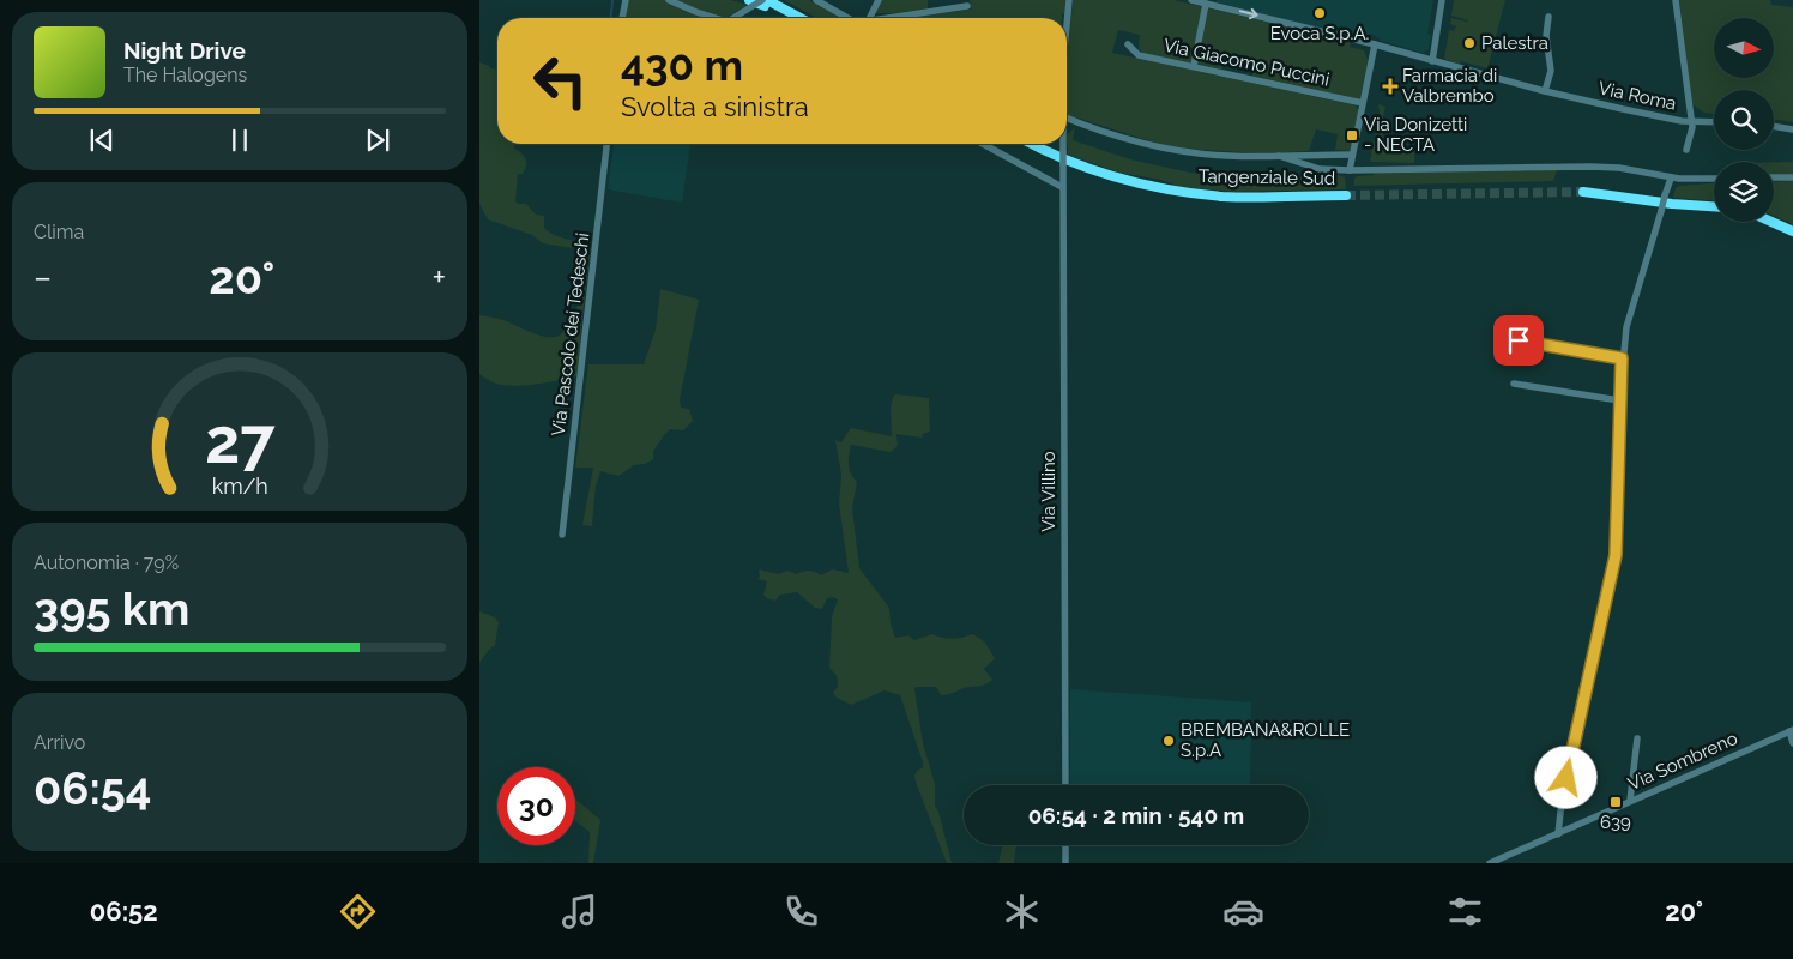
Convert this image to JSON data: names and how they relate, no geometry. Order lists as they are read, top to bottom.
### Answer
{
  "streets": {
    "highway": ["Tangenziale Sud"],
    "street": [
      "Via Giacomo Puccini",
      "Via Roma",
      "Via Pascolo dei Tedeschi",
      "Via Villino",
      "Via Sombreno"
    ]
  },
  "places": {
    "other": ["Evoca S.p.A.", "Palestra", "BREMBANA&ROLLE S.p.A"],
    "health": ["Farmacia di Valbrembo"],
    "transit": ["Via Donizetti - NECTA", "639"]
  },
  "north": "right",
  "page": {
    "turn": ["430 m", "Svolta a sinistra"],
    "song": ["Night Drive", "The Halogens"],
    "tile": [
      "Clima",
      ["Autonomia · 79%", "395 km"],
      ["Arrivo", "06:54"]
    ],
    "heat": ["−", "20°", "+"],
    "limit": "30",
    "trip": "06:54 · 2 min · 540 m",
    "tabs": ["06:52", "20°"],
    "gauge": ["27", "km/h"]
  }
}
